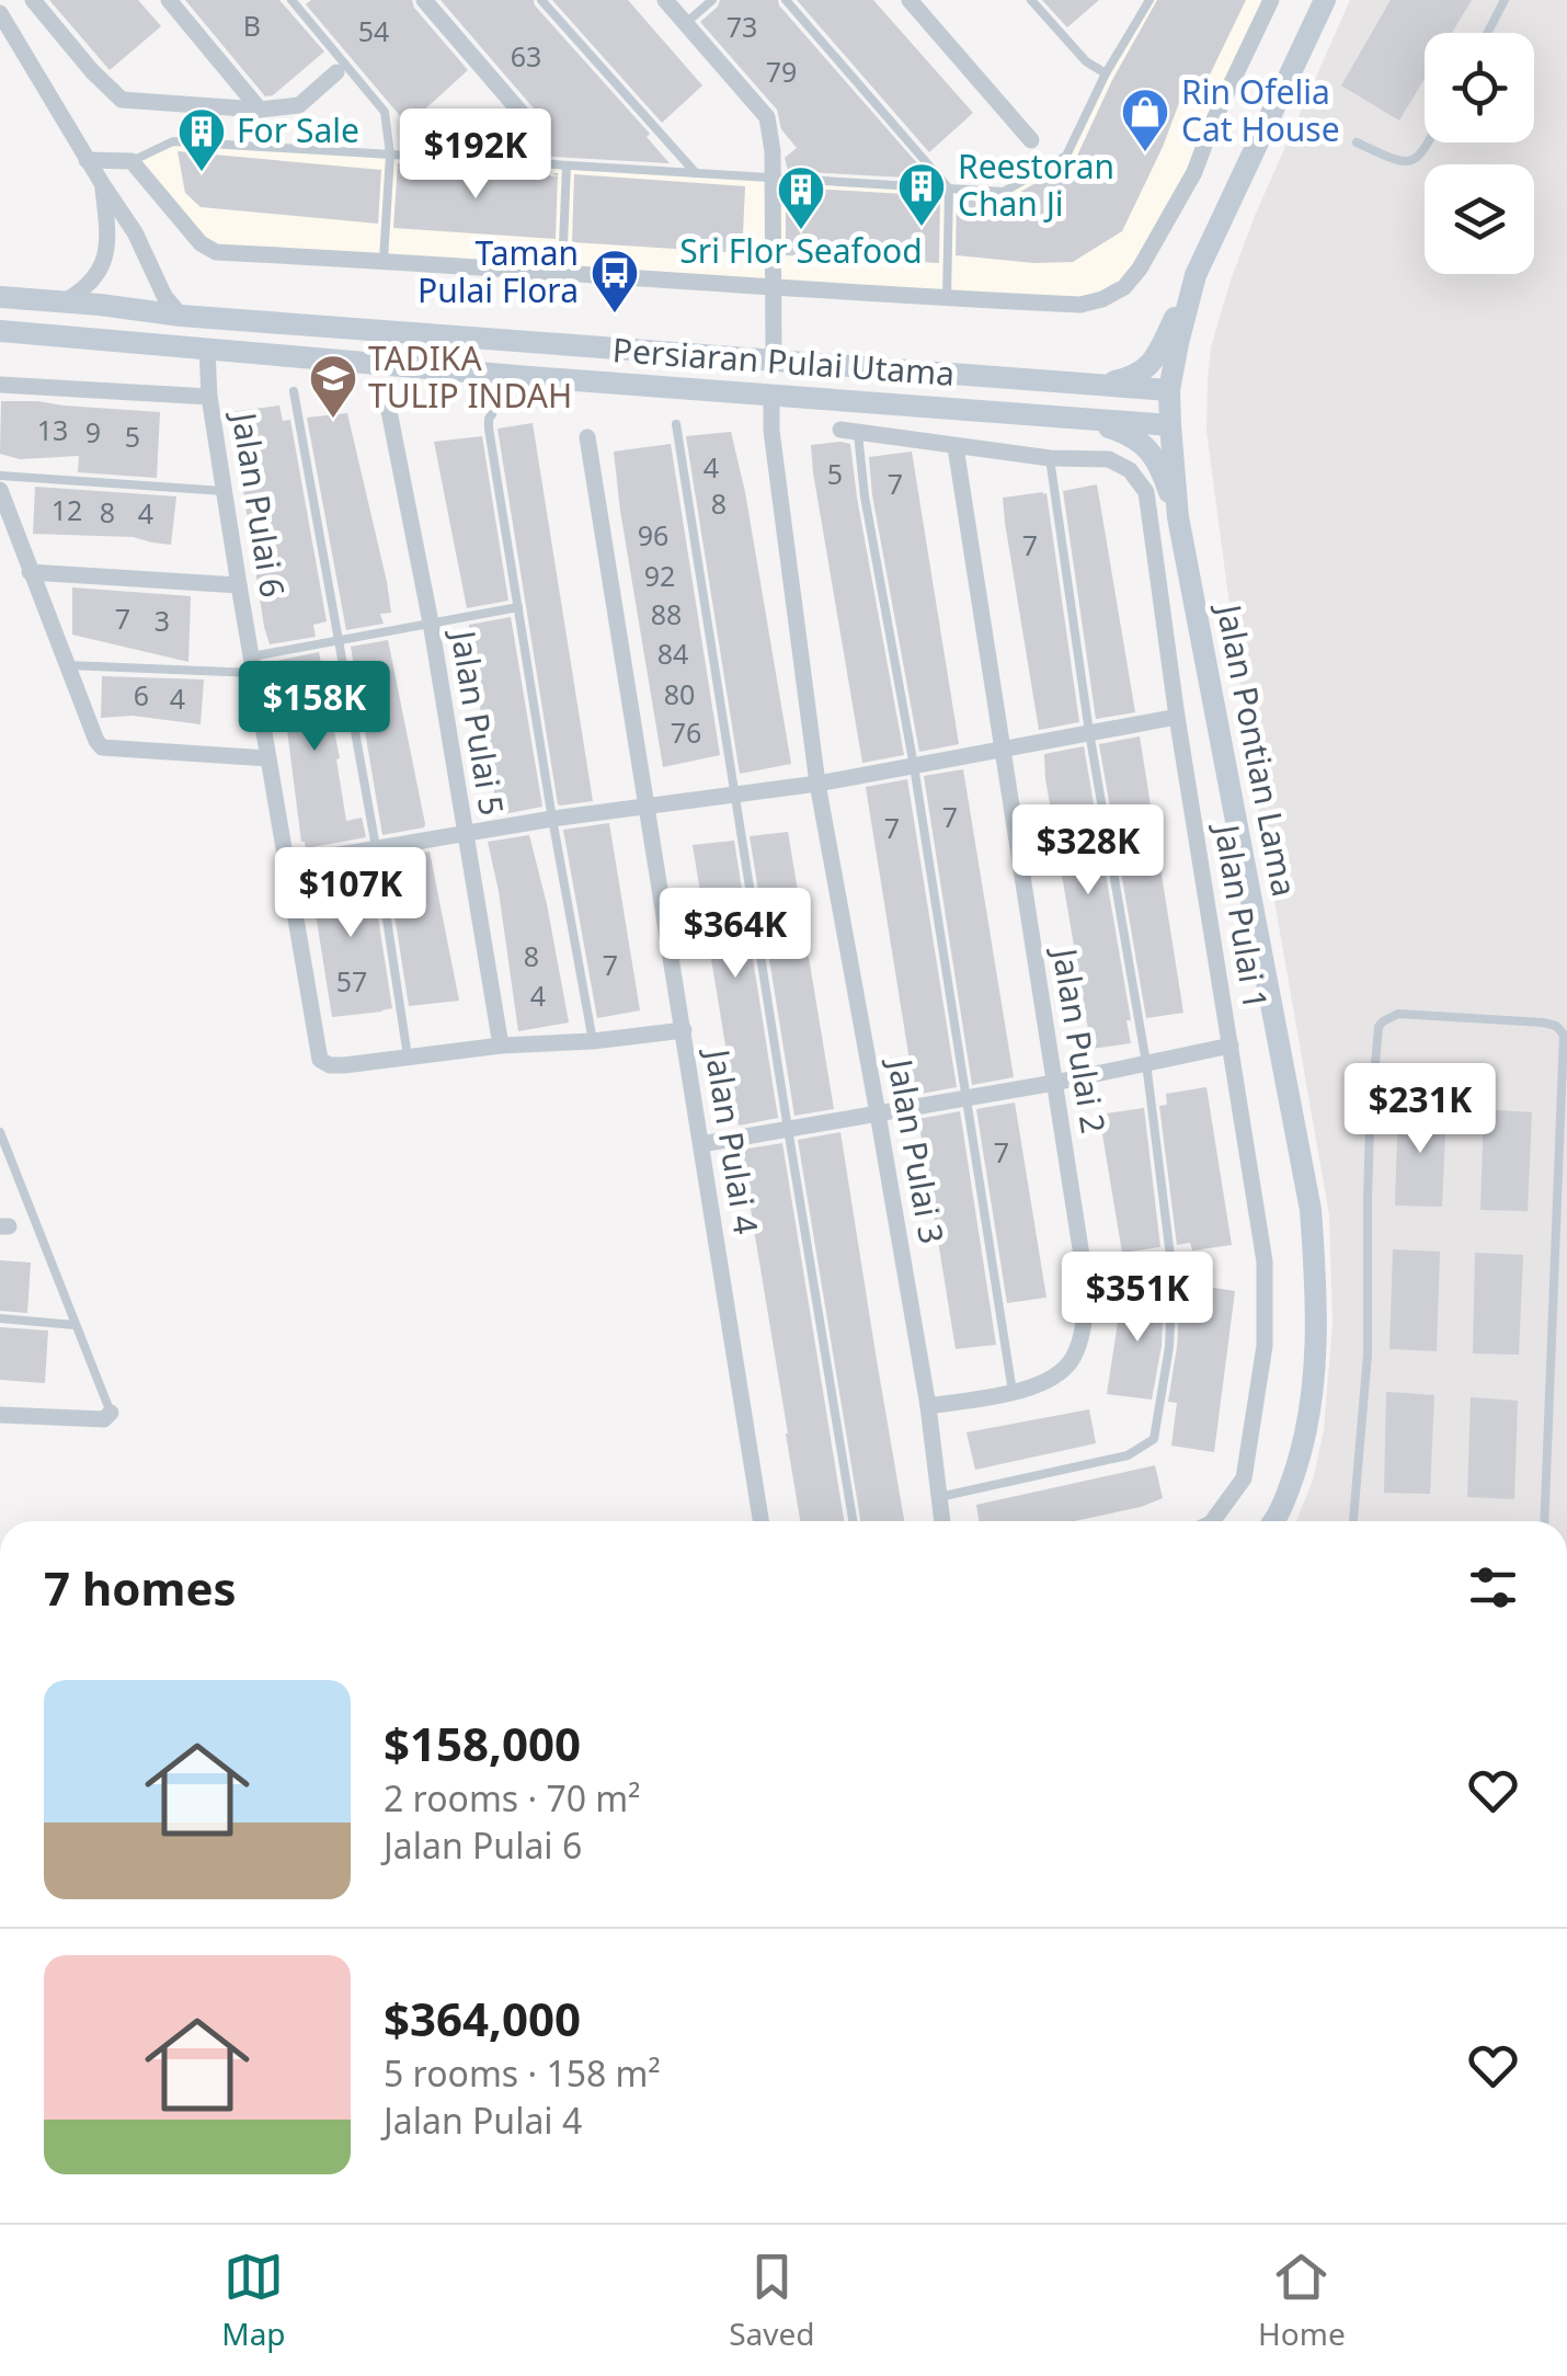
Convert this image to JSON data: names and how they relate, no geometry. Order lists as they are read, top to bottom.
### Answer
{
  "streets": {
    "main road": ["Persiaran Pulai Utama", "Jalan Pontian Lama"],
    "street": [
      "Jalan Pulai 6",
      "Jalan Pulai 5",
      "Jalan Pulai 1",
      "Jalan Pulai 2",
      "Jalan Pulai 4",
      "Jalan Pulai 3"
    ]
  },
  "crossings": [
    ["Persiaran Pulai Utama", "Jalan Pulai 6"],
    ["Persiaran Pulai Utama", "Jalan Pontian Lama"],
    ["Persiaran Pulai Utama", "Jalan Pulai 3"],
    ["Jalan Pulai 1", "Jalan Pulai 2"],
    ["Jalan Pulai 2", "Jalan Pulai 3"]
  ],
  "places": {
    "shop": ["Rin Ofelia Cat House"],
    "building": ["For Sale", "Reestoran Chan Ji", "Sri Flor Seafood"],
    "bus stop": ["Taman Pulai Flora"],
    "school or university": ["TADIKA TULIP INDAH"]
  },
  "house_numbers": [
    "B",
    "73",
    "54",
    "63",
    "79",
    "13",
    "9",
    "5",
    "4",
    "5",
    "7",
    "8",
    "12",
    "8",
    "4",
    "96",
    "7",
    "92",
    "88",
    "7",
    "3",
    "84",
    "80",
    "6",
    "4",
    "76",
    "7",
    "7",
    "8",
    "7",
    "57",
    "4",
    "7"
  ],
  "page": {
    "price": [
      "$192K",
      "$158K",
      "$328K",
      "$107K",
      "$364K",
      "$231K",
      "$351K"
    ],
    "heading": "7 homes",
    "list": [
      {
        "name": "$158,000",
        "note": "2 rooms · 70 m² · Jalan Pulai 6"
      },
      {
        "name": "$364,000",
        "note": "5 rooms · 158 m² · Jalan Pulai 4"
      }
    ],
    "tabs": ["Map", "Saved", "Home"]
  }
}
